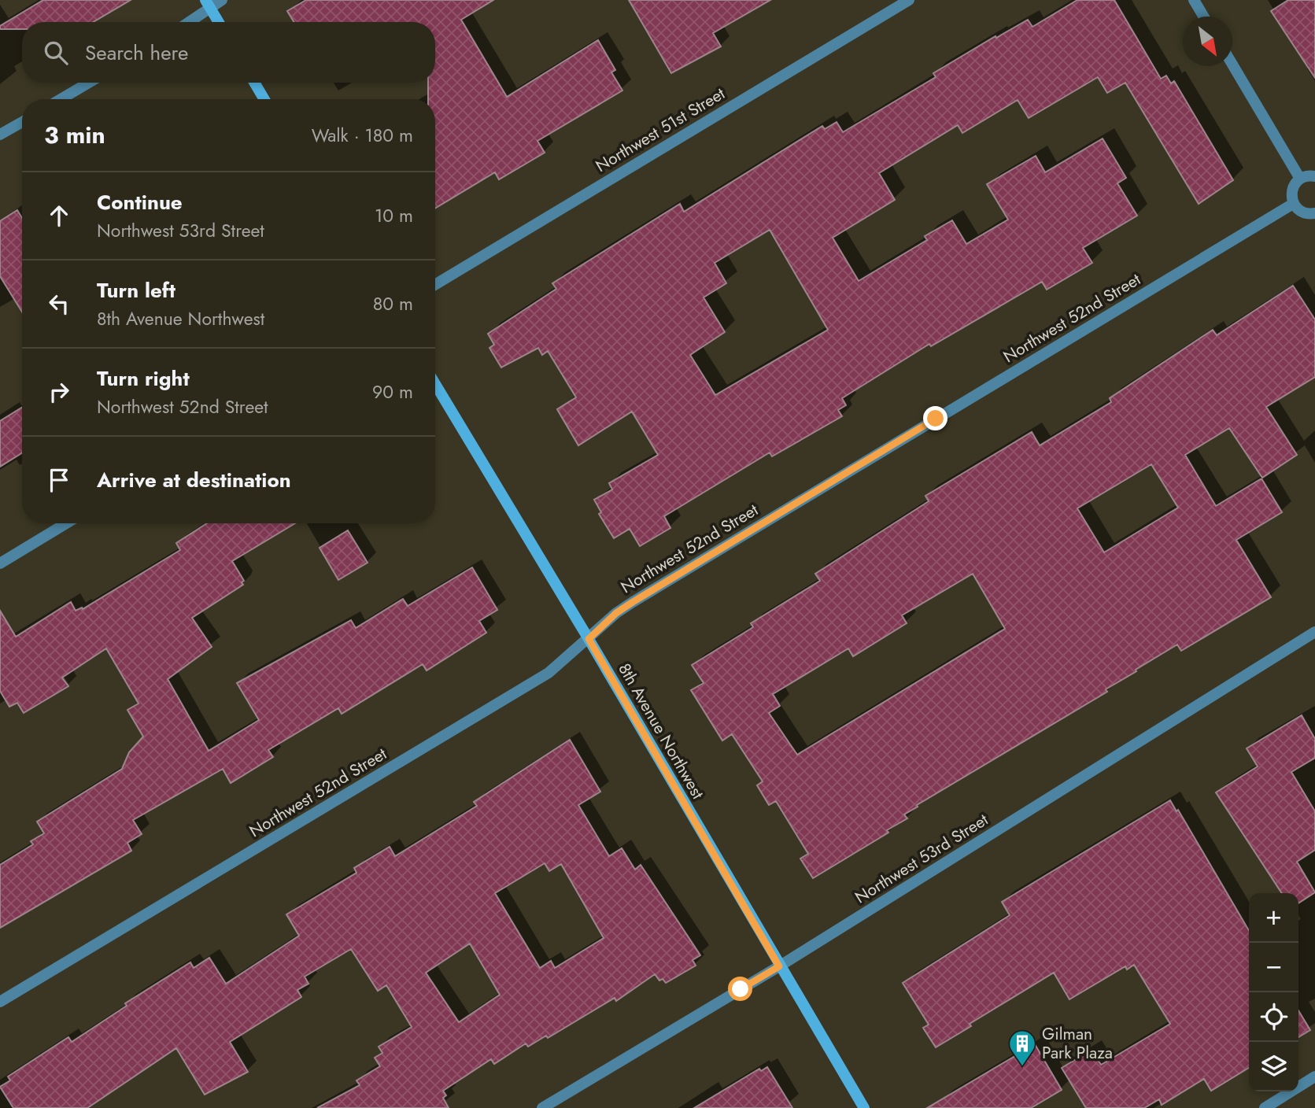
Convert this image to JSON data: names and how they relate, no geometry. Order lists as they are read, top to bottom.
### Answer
{
  "streets": {
    "main road": ["8th Avenue Northwest"],
    "street": ["Northwest 51st Street", "Northwest 52nd Street", "Northwest 53rd Street"]
  },
  "crossings": [
    ["Northwest 52nd Street", "8th Avenue Northwest"],
    ["8th Avenue Northwest", "Northwest 53rd Street"]
  ],
  "places": {
    "building": ["Gilman Park Plaza"]
  },
  "north": "bottom right",
  "page": {
    "search": "Search here",
    "heading": ["3 min", "Walk · 180 m"],
    "list": [
      ["Continue", "Northwest 53rd Street", "10 m"],
      ["Turn left", "8th Avenue Northwest", "80 m"],
      ["Turn right", "Northwest 52nd Street", "90 m"],
      "Arrive at destination"
    ],
    "map_buttons": ["+", "−"]
  }
}
